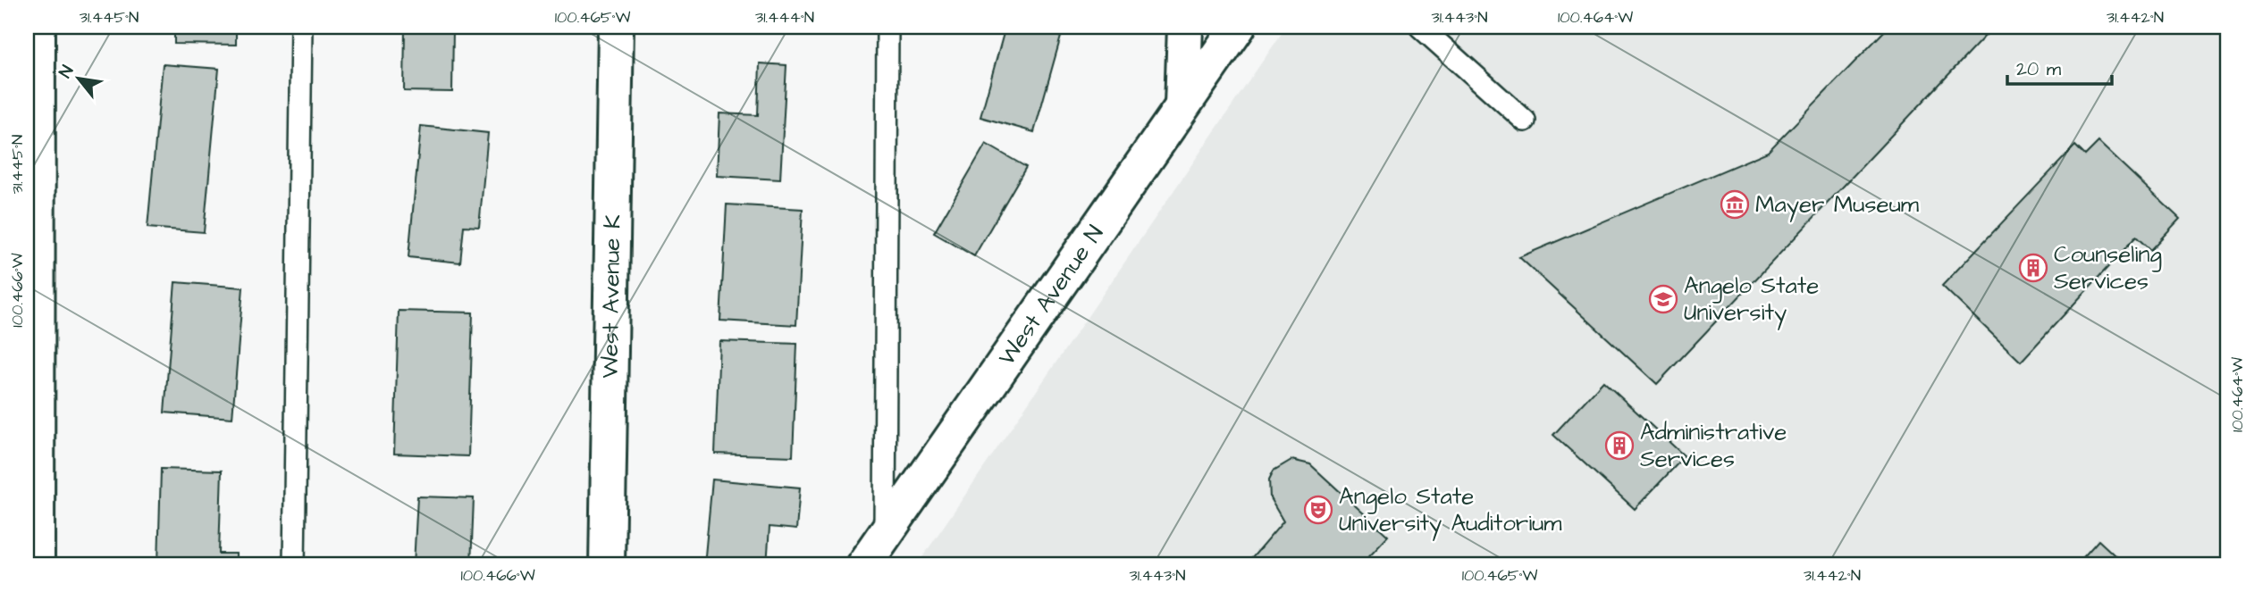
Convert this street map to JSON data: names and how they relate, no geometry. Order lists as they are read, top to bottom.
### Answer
{
  "streets": {
    "street": ["West Avenue K", "West Avenue N"]
  },
  "places": {
    "museum": ["Mayer Museum"],
    "building": ["Counseling Services", "Administrative Services"],
    "school or university": ["Angelo State University"],
    "theatre": ["Angelo State University Auditorium"]
  },
  "scale_bar": "20 m",
  "north": "top left",
  "coordinates": [
    "31.445°N",
    "100.465°W",
    "31.444°N",
    "31.443°N",
    "100.464°W",
    "31.442°N",
    "100.466°W"
  ]
}
